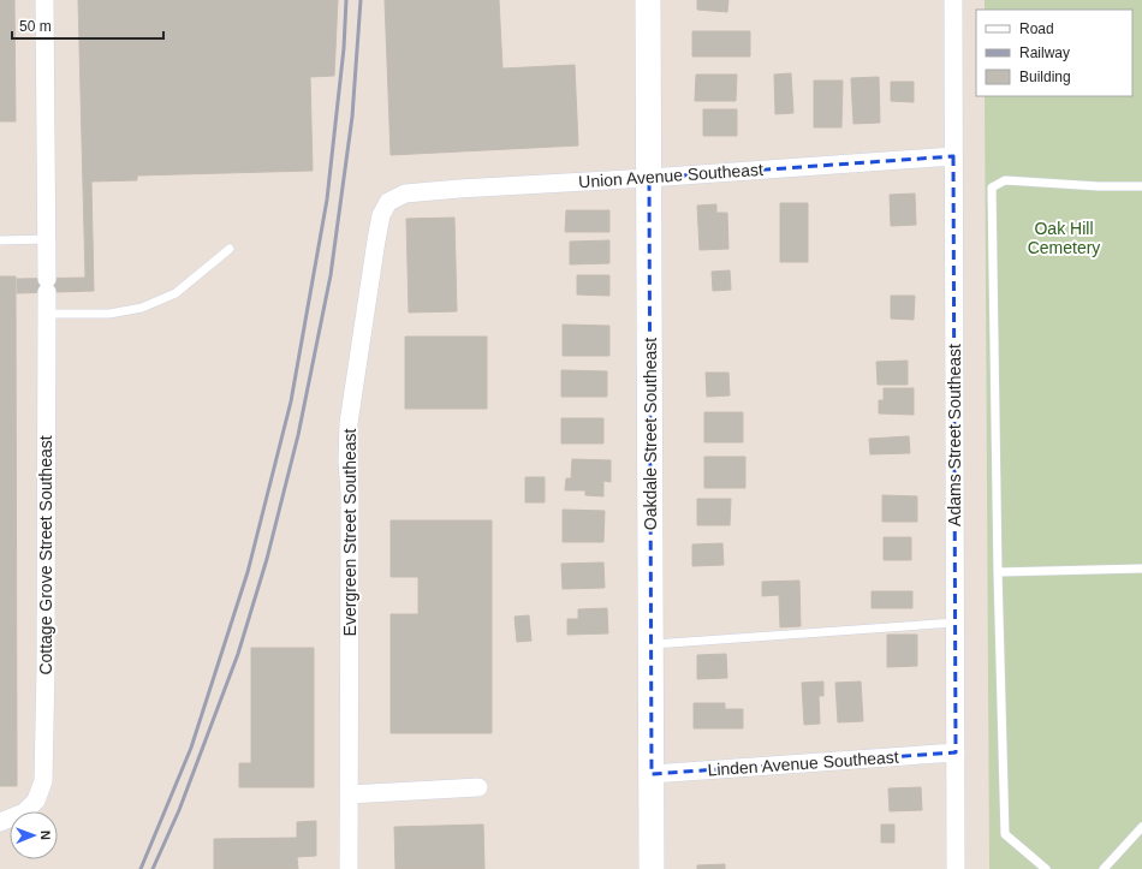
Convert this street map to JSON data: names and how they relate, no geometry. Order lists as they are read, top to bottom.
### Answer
{
  "streets": {
    "street": [
      "Union Avenue Southeast",
      "Oakdale Street Southeast",
      "Adams Street Southeast",
      "Evergreen Street Southeast",
      "Cottage Grove Street Southeast",
      "Linden Avenue Southeast"
    ]
  },
  "crossings": [
    ["Union Avenue Southeast", "Oakdale Street Southeast"],
    ["Union Avenue Southeast", "Adams Street Southeast"],
    ["Union Avenue Southeast", "Evergreen Street Southeast"],
    ["Oakdale Street Southeast", "Linden Avenue Southeast"],
    ["Adams Street Southeast", "Linden Avenue Southeast"]
  ],
  "parks": ["Oak Hill Cemetery"],
  "legend": ["Road", "Railway", "Building"],
  "scale_bar": "50 m",
  "north": "right"
}
